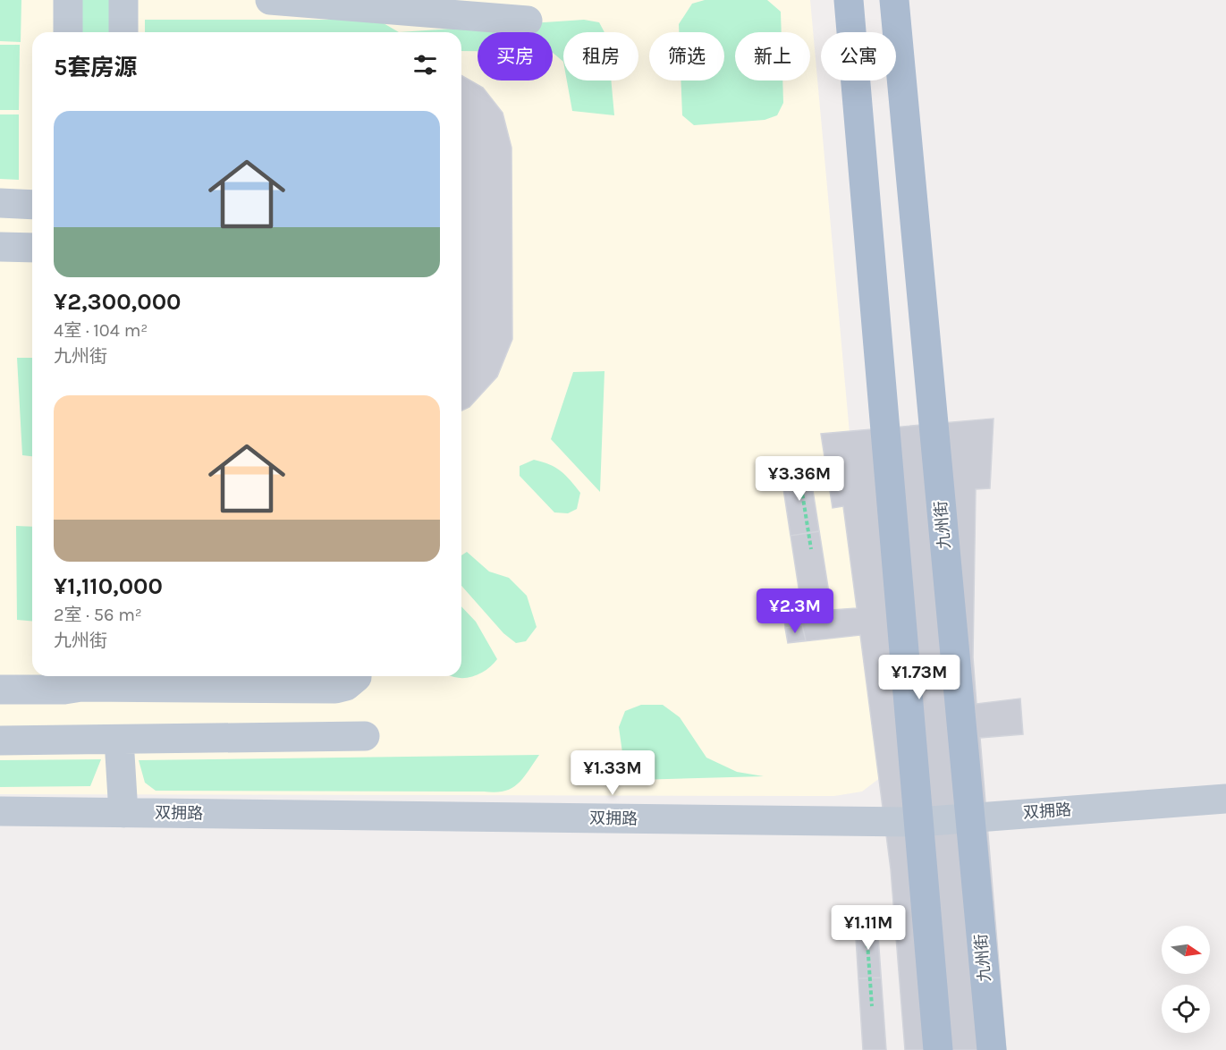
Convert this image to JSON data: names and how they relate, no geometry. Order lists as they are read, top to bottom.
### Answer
{
  "streets": {
    "main road": ["九州街"],
    "street": ["双拥路"]
  },
  "crossings": [
    ["九州街", "双拥路"]
  ],
  "north": "right",
  "page": {
    "chip": [
      "买房",
      "租房",
      "筛选",
      "新上",
      "公寓"
    ],
    "heading": "5套房源",
    "list": [
      {
        "name": "¥2,300,000",
        "note": "4室 · 104 m² · 九州街"
      },
      {
        "name": "¥1,110,000",
        "note": "2室 · 56 m² · 九州街"
      }
    ],
    "price": [
      "¥3.36M",
      "¥2.3M",
      "¥1.73M",
      "¥1.33M",
      "¥1.11M"
    ]
  }
}
